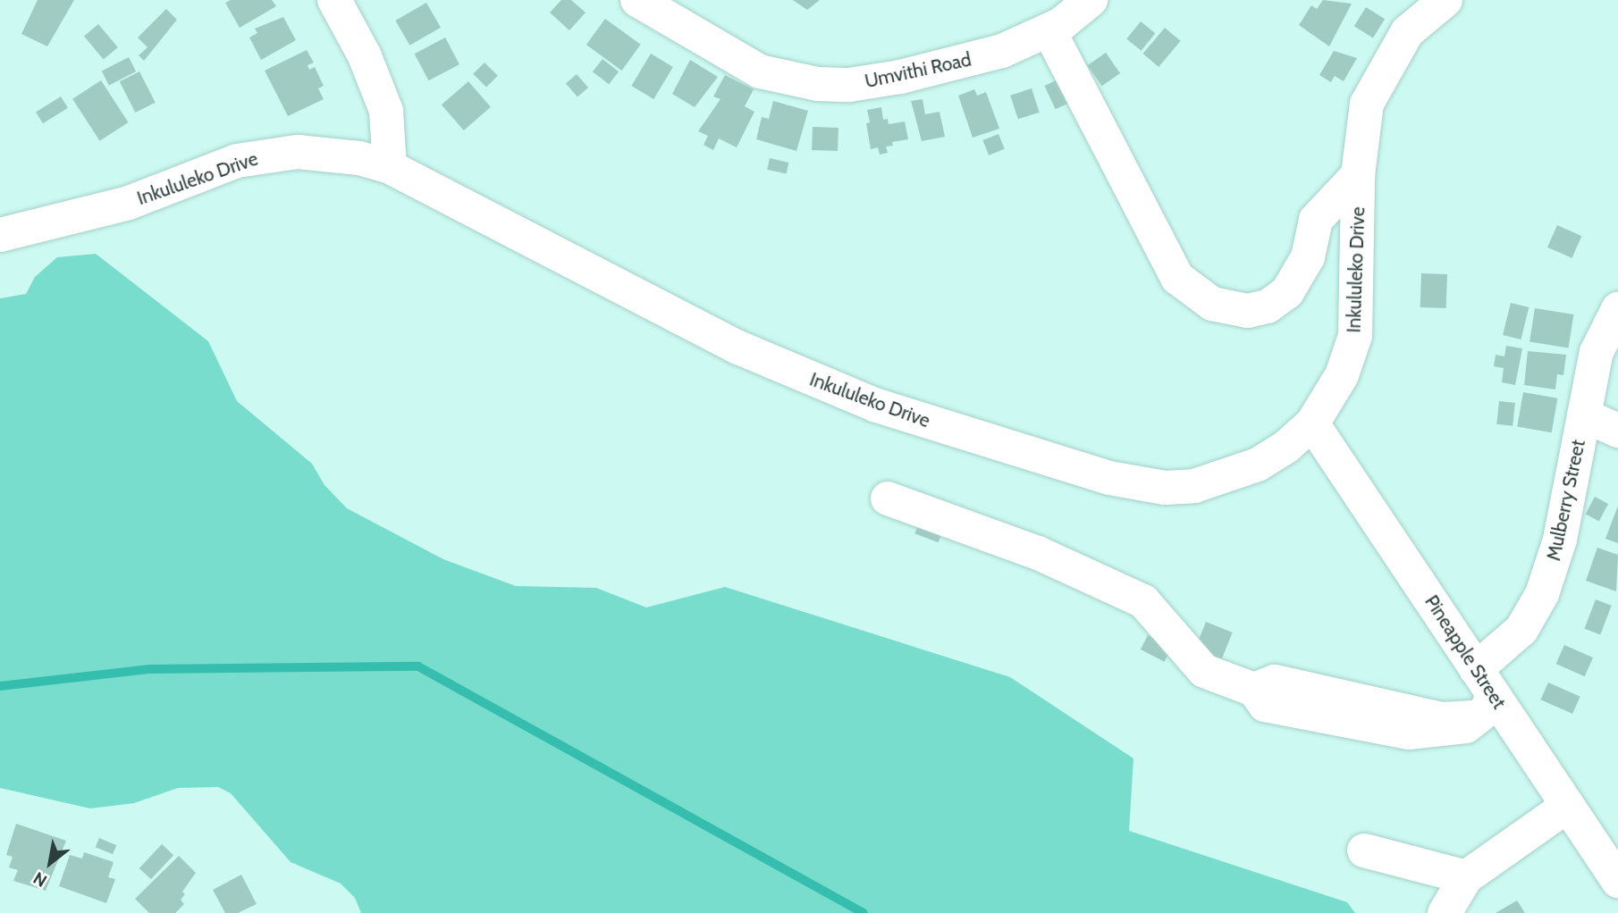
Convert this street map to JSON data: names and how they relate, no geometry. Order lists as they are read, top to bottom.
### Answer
{
  "streets": {
    "street": [
      "Umvithi Road",
      "Inkululeko Drive",
      "Mulberry Street",
      "Pineapple Street"
    ]
  },
  "crossings": [
    ["Inkululeko Drive", "Pineapple Street"],
    ["Mulberry Street", "Pineapple Street"]
  ],
  "north": "bottom left"
}
